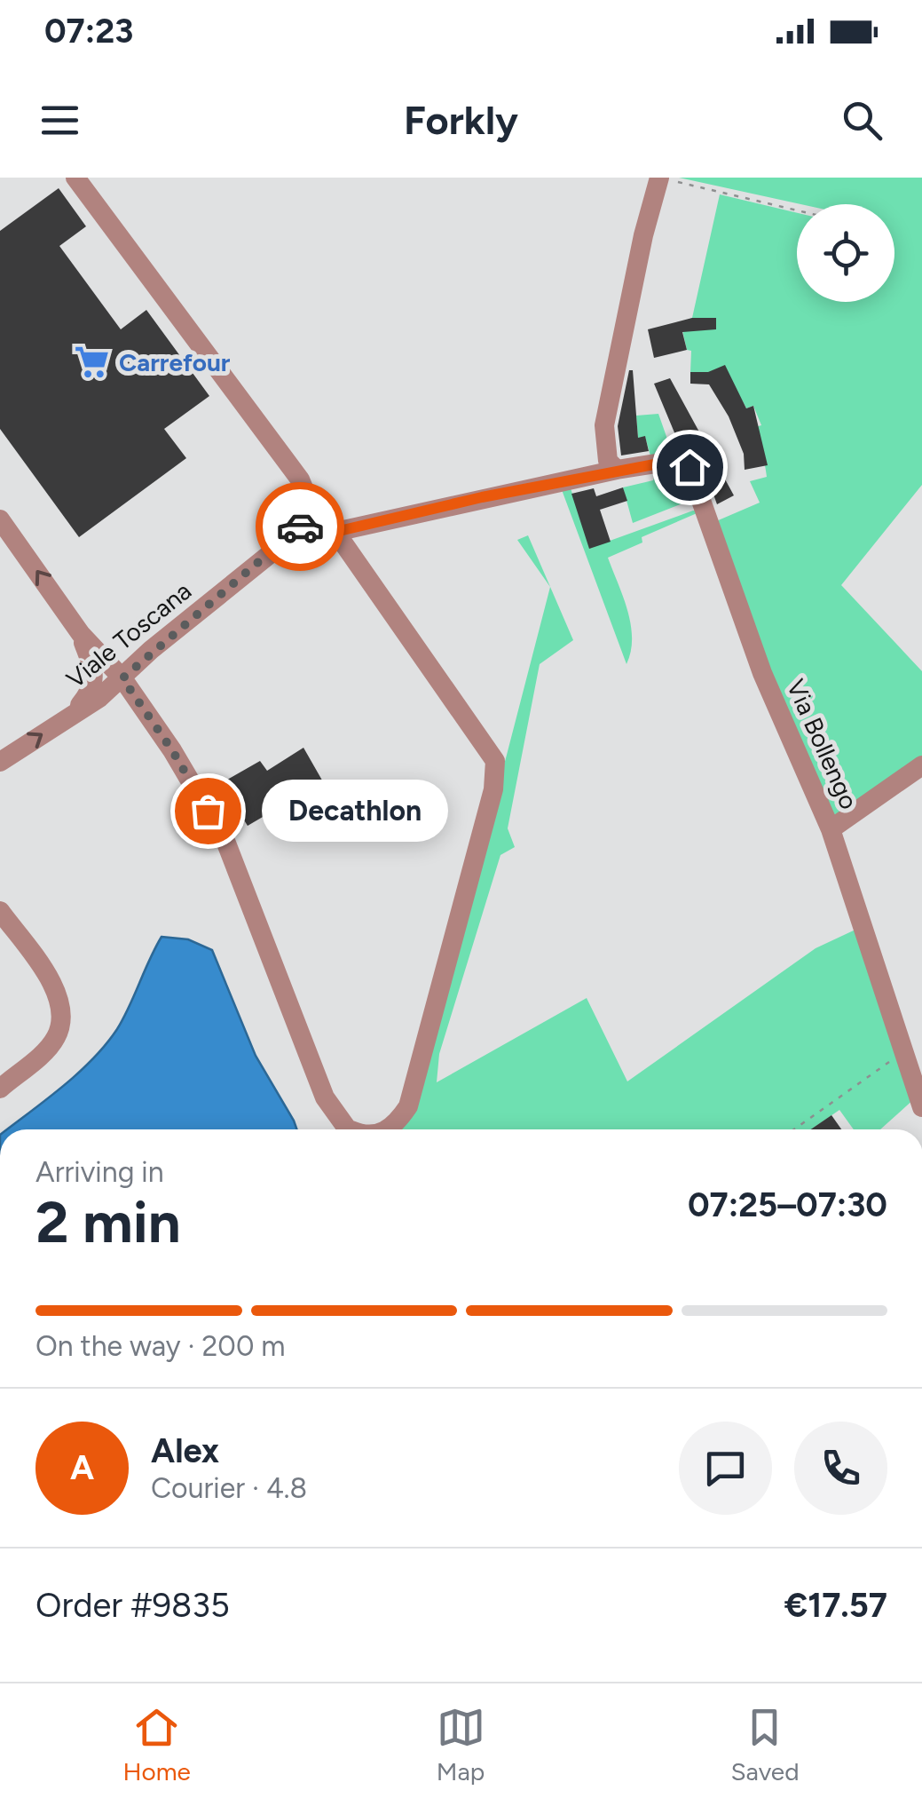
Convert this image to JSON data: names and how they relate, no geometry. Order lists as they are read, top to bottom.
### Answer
{
  "streets": {
    "street": ["Viale Toscana", "Via Bollengo"]
  },
  "places": {
    "supermarket": ["Carrefour"],
    "other": ["Decathlon"]
  },
  "page": {
    "status": "07:23",
    "header": "Forkly",
    "bubble": "Decathlon",
    "heading": ["2 min", "Arriving in", "07:25–07:30"],
    "panel": [
      "Alex",
      "Courier · 4.8",
      "Order #9835",
      "€17.57"
    ],
    "bar": "On the way · 200 m",
    "round": "A",
    "tabs": ["Home", "Map", "Saved"]
  }
}
